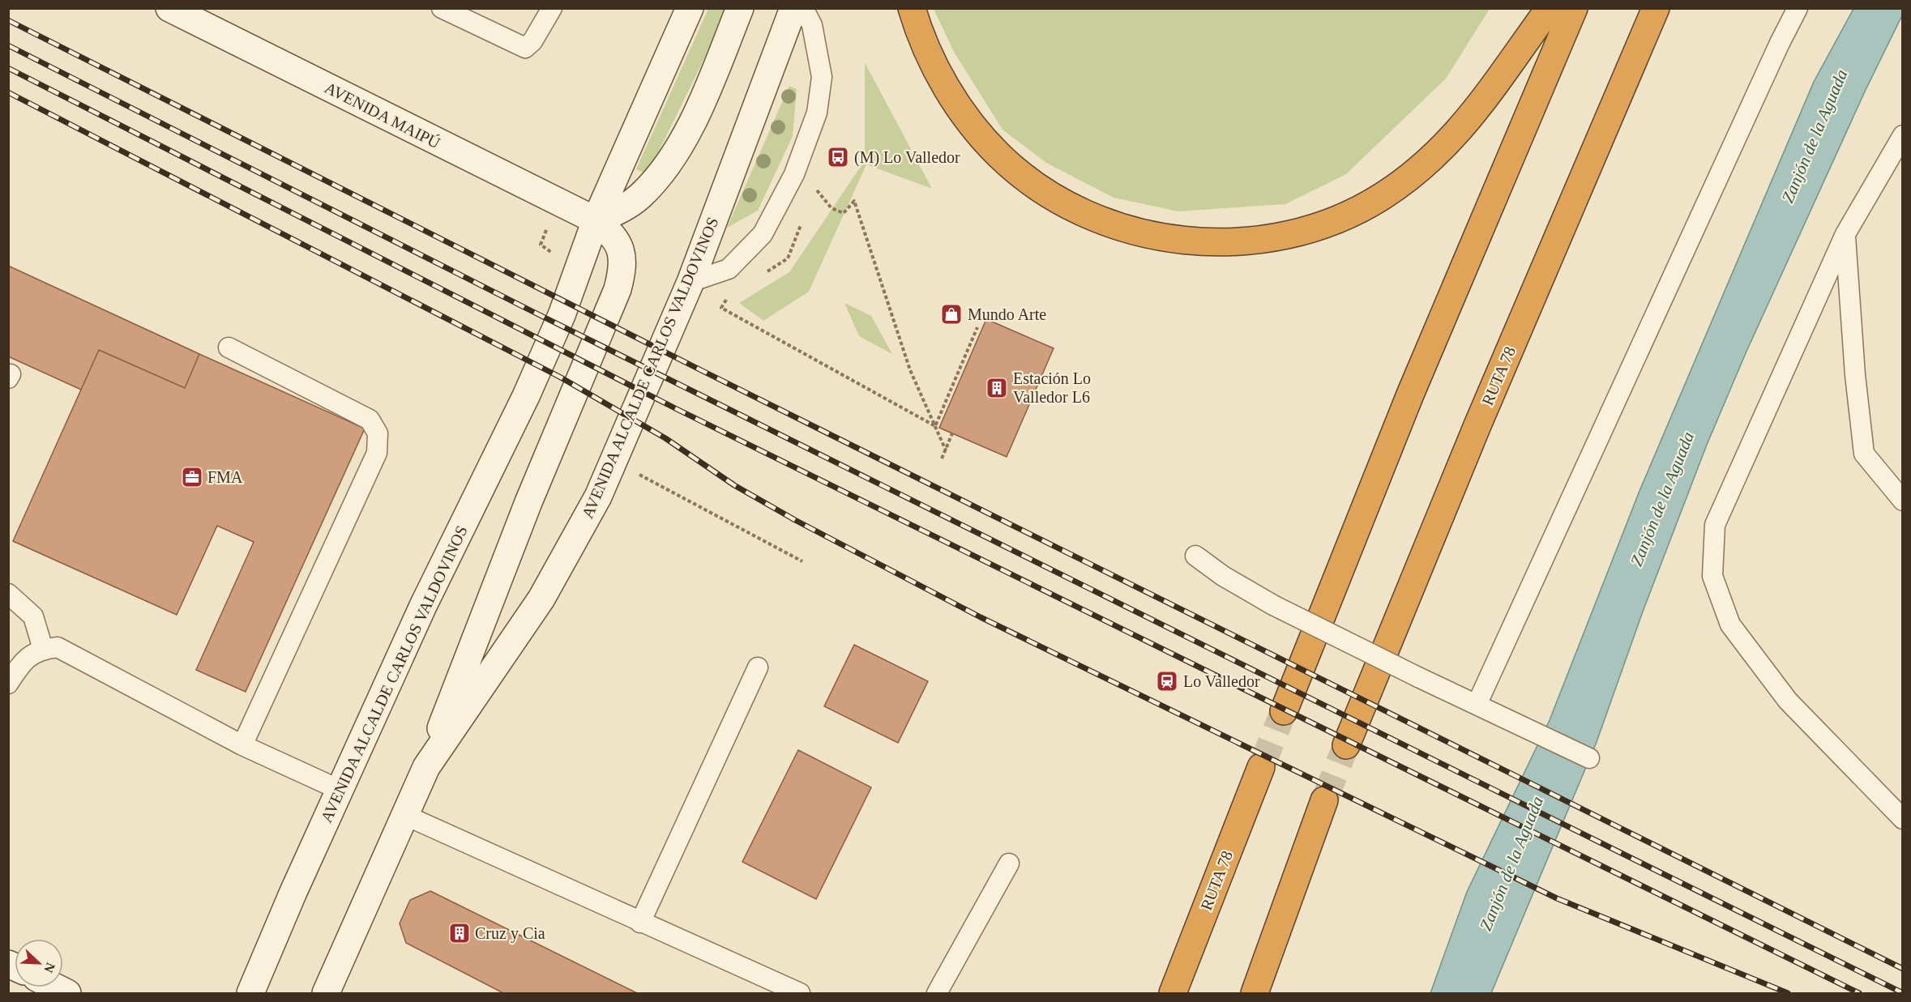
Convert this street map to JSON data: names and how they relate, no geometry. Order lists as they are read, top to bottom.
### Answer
{
  "streets": {
    "highway": ["RUTA 78"],
    "main road": ["AVENIDA MAIPÚ", "AVENIDA ALCALDE CARLOS VALDOVINOS"]
  },
  "crossings": [
    ["AVENIDA MAIPÚ", "AVENIDA ALCALDE CARLOS VALDOVINOS"]
  ],
  "water": ["Zanjón de la Aguada"],
  "places": {
    "bus stop": ["(M) Lo Valledor"],
    "shop": ["Mundo Arte"],
    "building": ["Estación Lo Valledor L6", "Cruz y Cia"],
    "office": ["FMA"],
    "station": ["Lo Valledor"]
  },
  "north": "bottom right"
}
